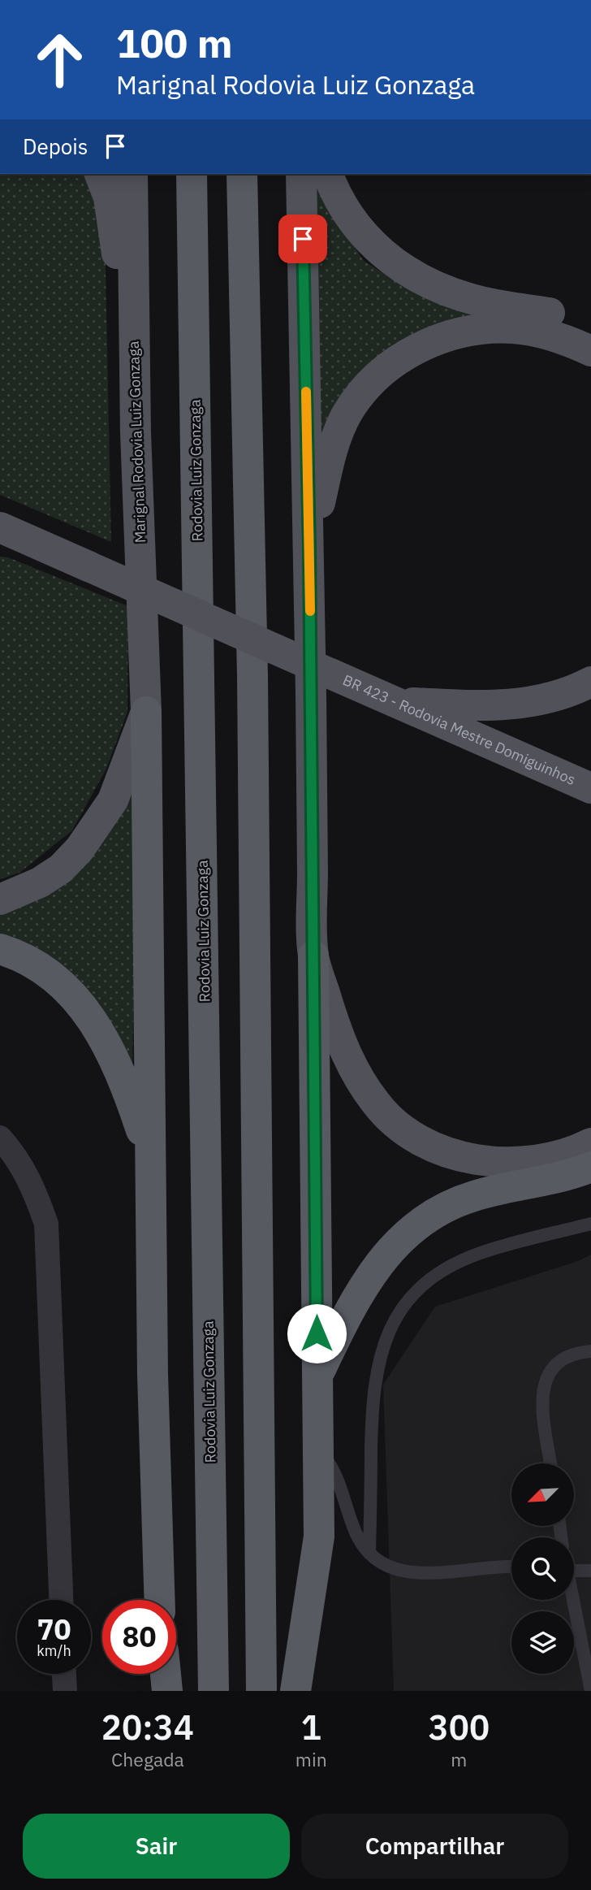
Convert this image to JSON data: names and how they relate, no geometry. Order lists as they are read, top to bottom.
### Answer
{
  "streets": {
    "highway": ["Rodovia Luiz Gonzaga"],
    "main road": ["Marignal Rodovia Luiz Gonzaga", "BR 423 - Rodovia Mestre Domiguinhos"]
  },
  "north": "bottom left",
  "page": {
    "turn": ["100 m", "Marignal Rodovia Luiz Gonzaga"],
    "then": "Depois",
    "speed": "70 km/h",
    "limit": "80",
    "eta": [
      "20:34",
      "Chegada",
      "1",
      "min",
      "300",
      "m"
    ],
    "buttons": ["Sair", "Compartilhar"]
  }
}
